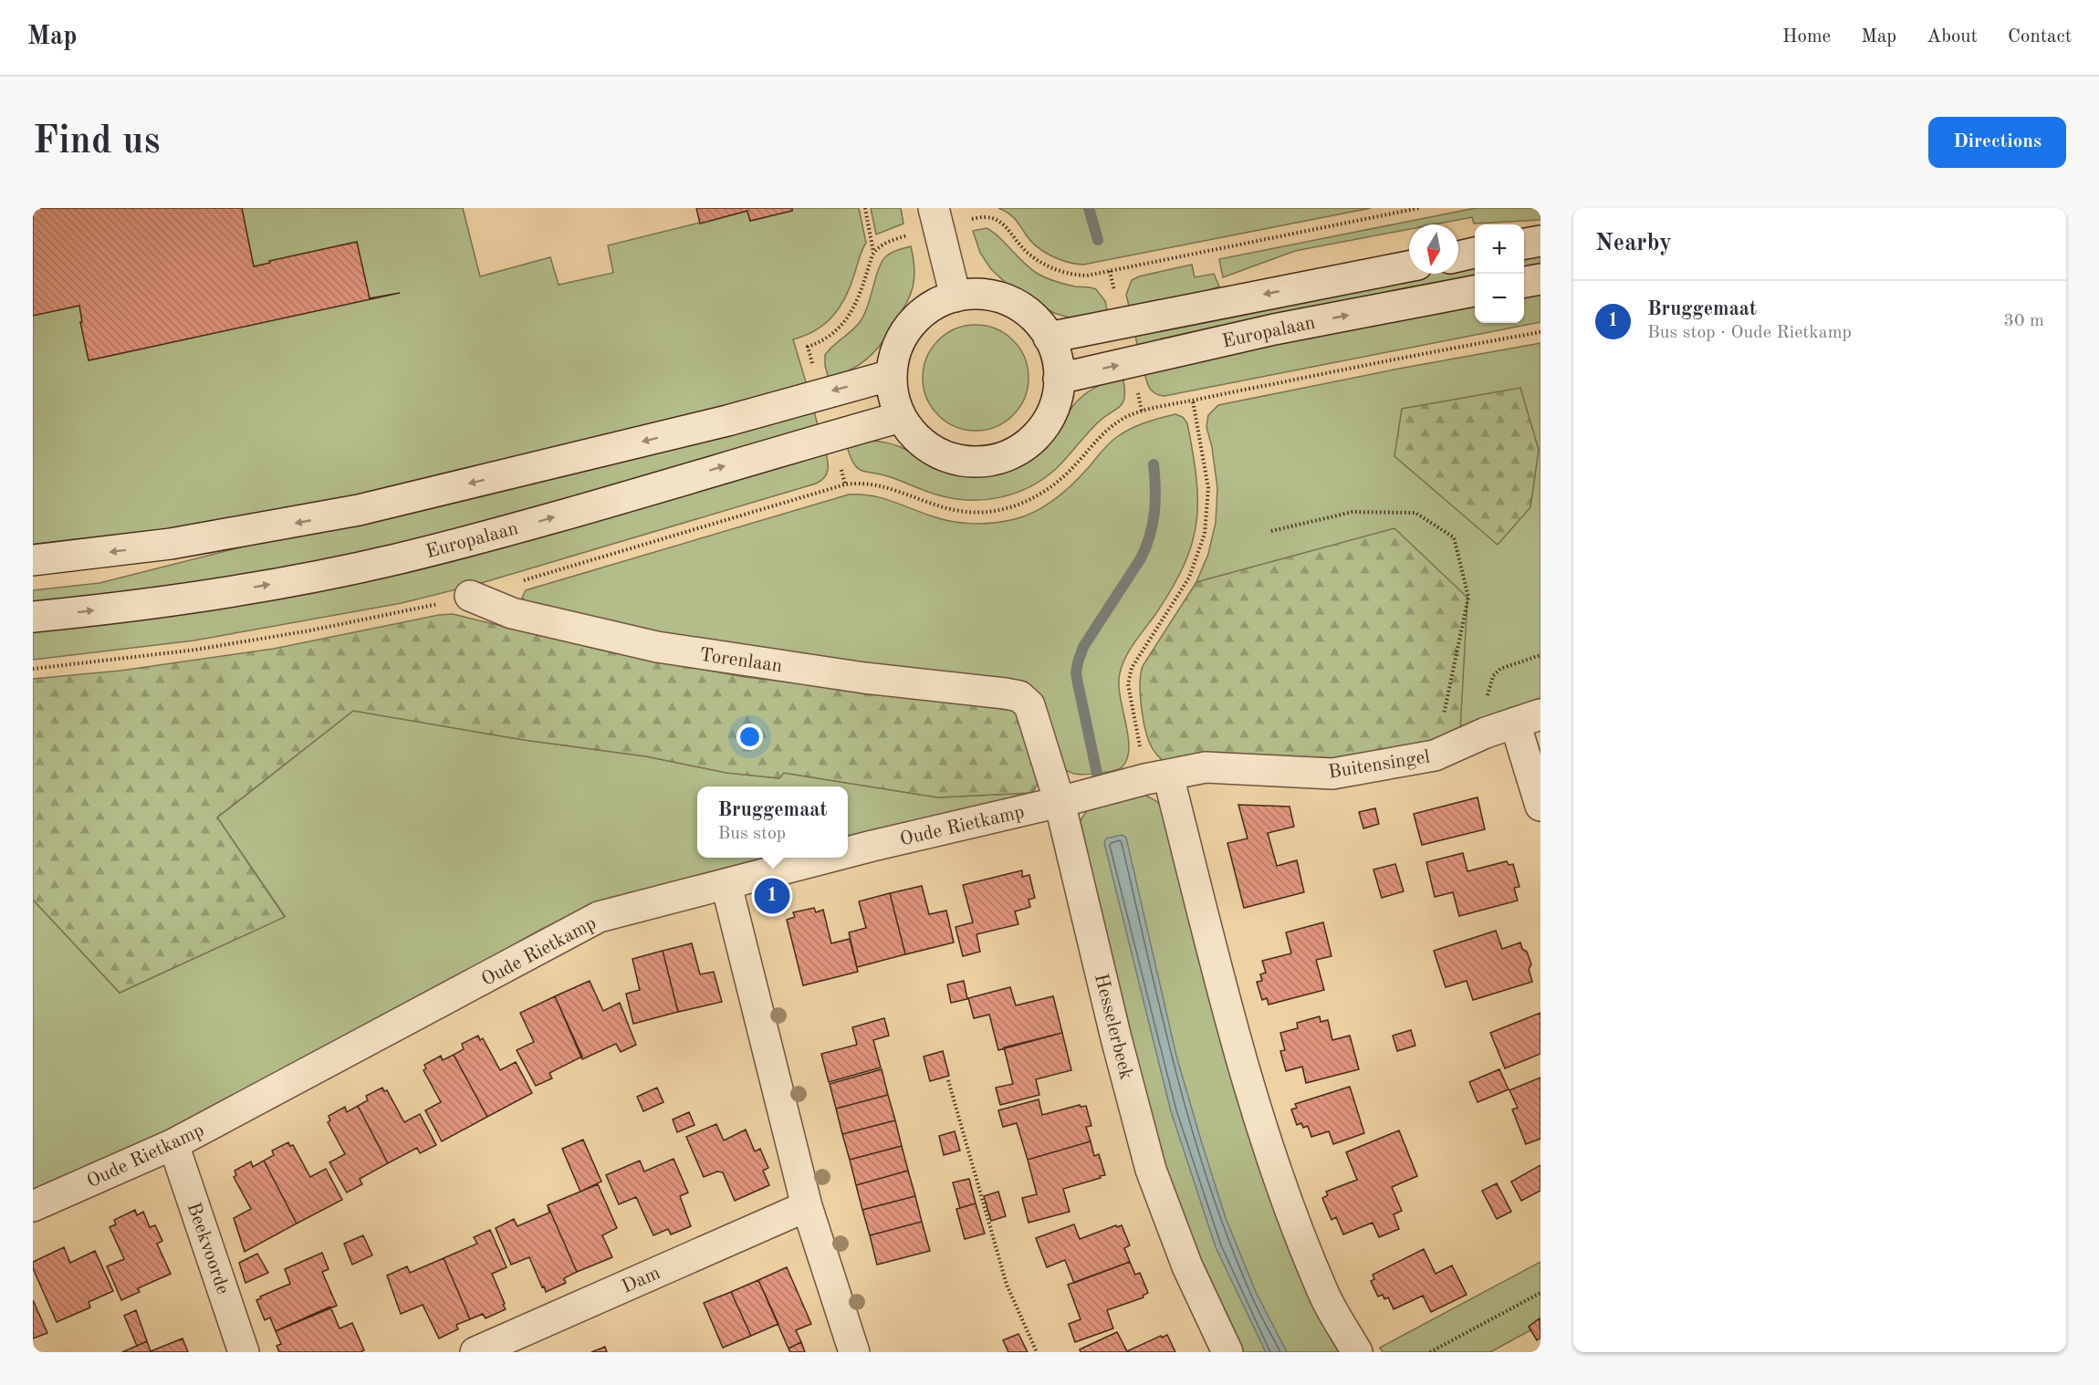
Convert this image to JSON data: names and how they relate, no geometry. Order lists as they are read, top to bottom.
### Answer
{
  "streets": {
    "street": [
      "Europalaan",
      "Torenlaan",
      "Buitensingel",
      "Oude Rietkamp",
      "Hesselerbeek",
      "Beekvoorde",
      "Dam"
    ]
  },
  "crossings": [
    ["Torenlaan", "Hesselerbeek"],
    ["Buitensingel", "Oude Rietkamp"],
    ["Oude Rietkamp", "Hesselerbeek"],
    ["Oude Rietkamp", "Beekvoorde"]
  ],
  "north": "bottom",
  "page": {
    "header": "Map",
    "nav": [
      "Home",
      "Map",
      "About",
      "Contact"
    ],
    "buttons": "Directions",
    "title": "Find us",
    "heading": "Nearby",
    "map_buttons": ["+", "−"],
    "list": [
      {
        "mark": "1",
        "name": "Bruggemaat",
        "note": "Bus stop · Oude Rietkamp",
        "value": "30 m"
      }
    ],
    "popup": ["Bruggemaat", "Bus stop"],
    "pins": "1"
  }
}
